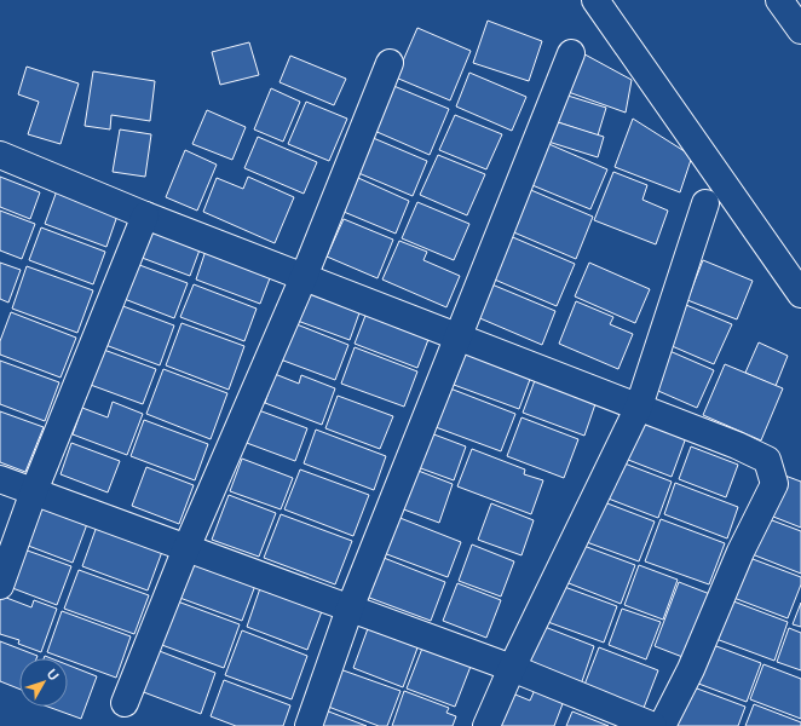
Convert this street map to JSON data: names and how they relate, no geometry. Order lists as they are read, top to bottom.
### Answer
{
  "north": "top right"
}
